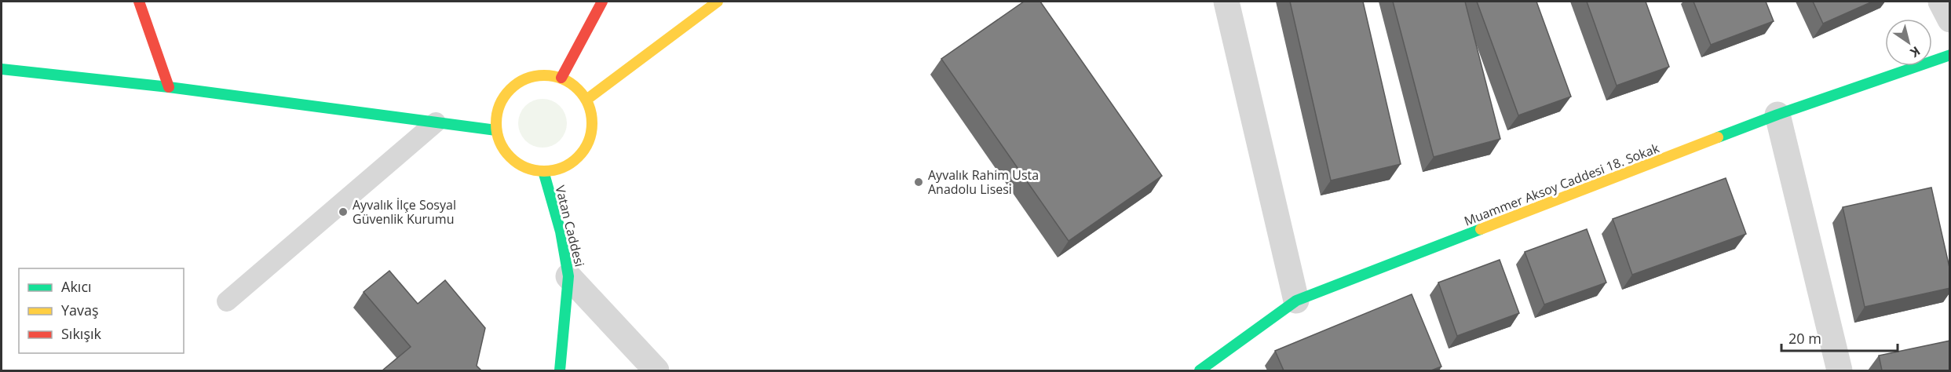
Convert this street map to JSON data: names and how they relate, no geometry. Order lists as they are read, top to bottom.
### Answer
{
  "streets": {
    "main road": ["Muammer Aksoy Caddesi 18. Sokak", "Vatan Caddesi"]
  },
  "places": ["Ayvalık Rahim Usta Anadolu Lisesi", "Ayvalık İlçe Sosyal Güvenlik Kurumu"],
  "legend": ["Akıcı", "Yavaş", "Sıkışık"],
  "scale_bar": "20 m",
  "north": "bottom right"
}
